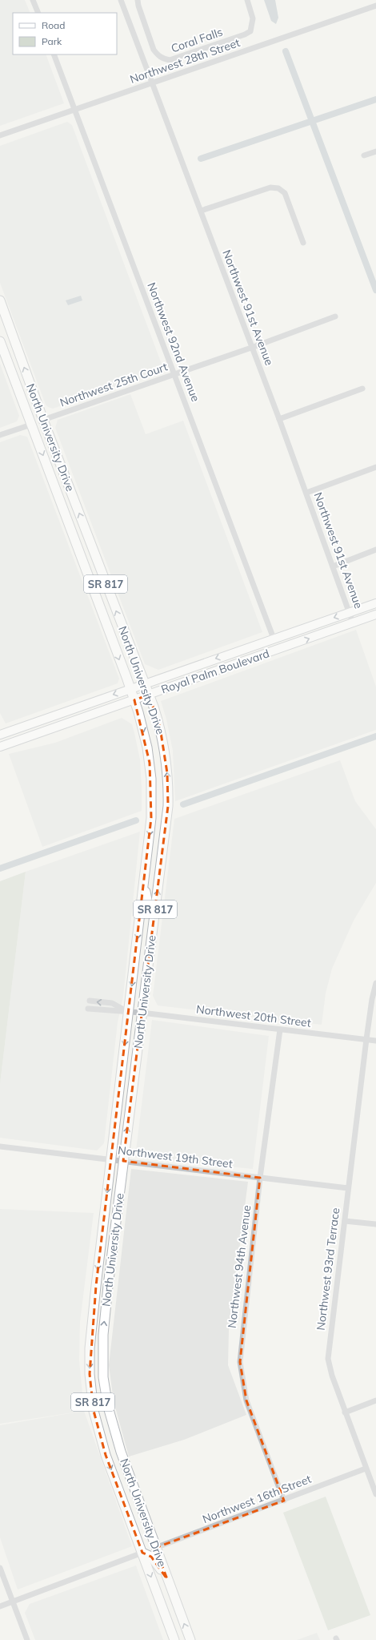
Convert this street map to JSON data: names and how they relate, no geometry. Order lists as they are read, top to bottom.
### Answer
{
  "streets": {
    "main road": ["North University Drive", "SR 817", "Royal Palm Boulevard"],
    "street": [
      "Coral Falls",
      "Northwest 28th Street",
      "Northwest 91st Avenue",
      "Northwest 92nd Avenue",
      "Northwest 25th Court",
      "Northwest 20th Street",
      "Northwest 19th Street",
      "Northwest 94th Avenue",
      "Northwest 93rd Terrace",
      "Northwest 16th Street"
    ]
  },
  "crossings": [
    ["Northwest 28th Street", "Northwest 91st Avenue"],
    ["Northwest 28th Street", "Northwest 92nd Avenue"],
    ["Northwest 91st Avenue", "Northwest 25th Court"],
    ["Northwest 91st Avenue", "Royal Palm Boulevard"],
    ["Northwest 92nd Avenue", "Northwest 25th Court"],
    ["Northwest 92nd Avenue", "Royal Palm Boulevard"],
    ["Northwest 25th Court", "North University Drive"],
    ["North University Drive", "Royal Palm Boulevard"],
    ["North University Drive", "Northwest 20th Street"],
    ["North University Drive", "Northwest 19th Street"],
    ["North University Drive", "Northwest 16th Street"],
    ["Northwest 20th Street", "Northwest 94th Avenue"],
    ["Northwest 20th Street", "Northwest 93rd Terrace"],
    ["Northwest 19th Street", "Northwest 94th Avenue"],
    ["Northwest 19th Street", "Northwest 93rd Terrace"],
    ["Northwest 94th Avenue", "Northwest 16th Street"],
    ["Northwest 93rd Terrace", "Northwest 16th Street"]
  ],
  "legend": ["Road", "Park"]
}
